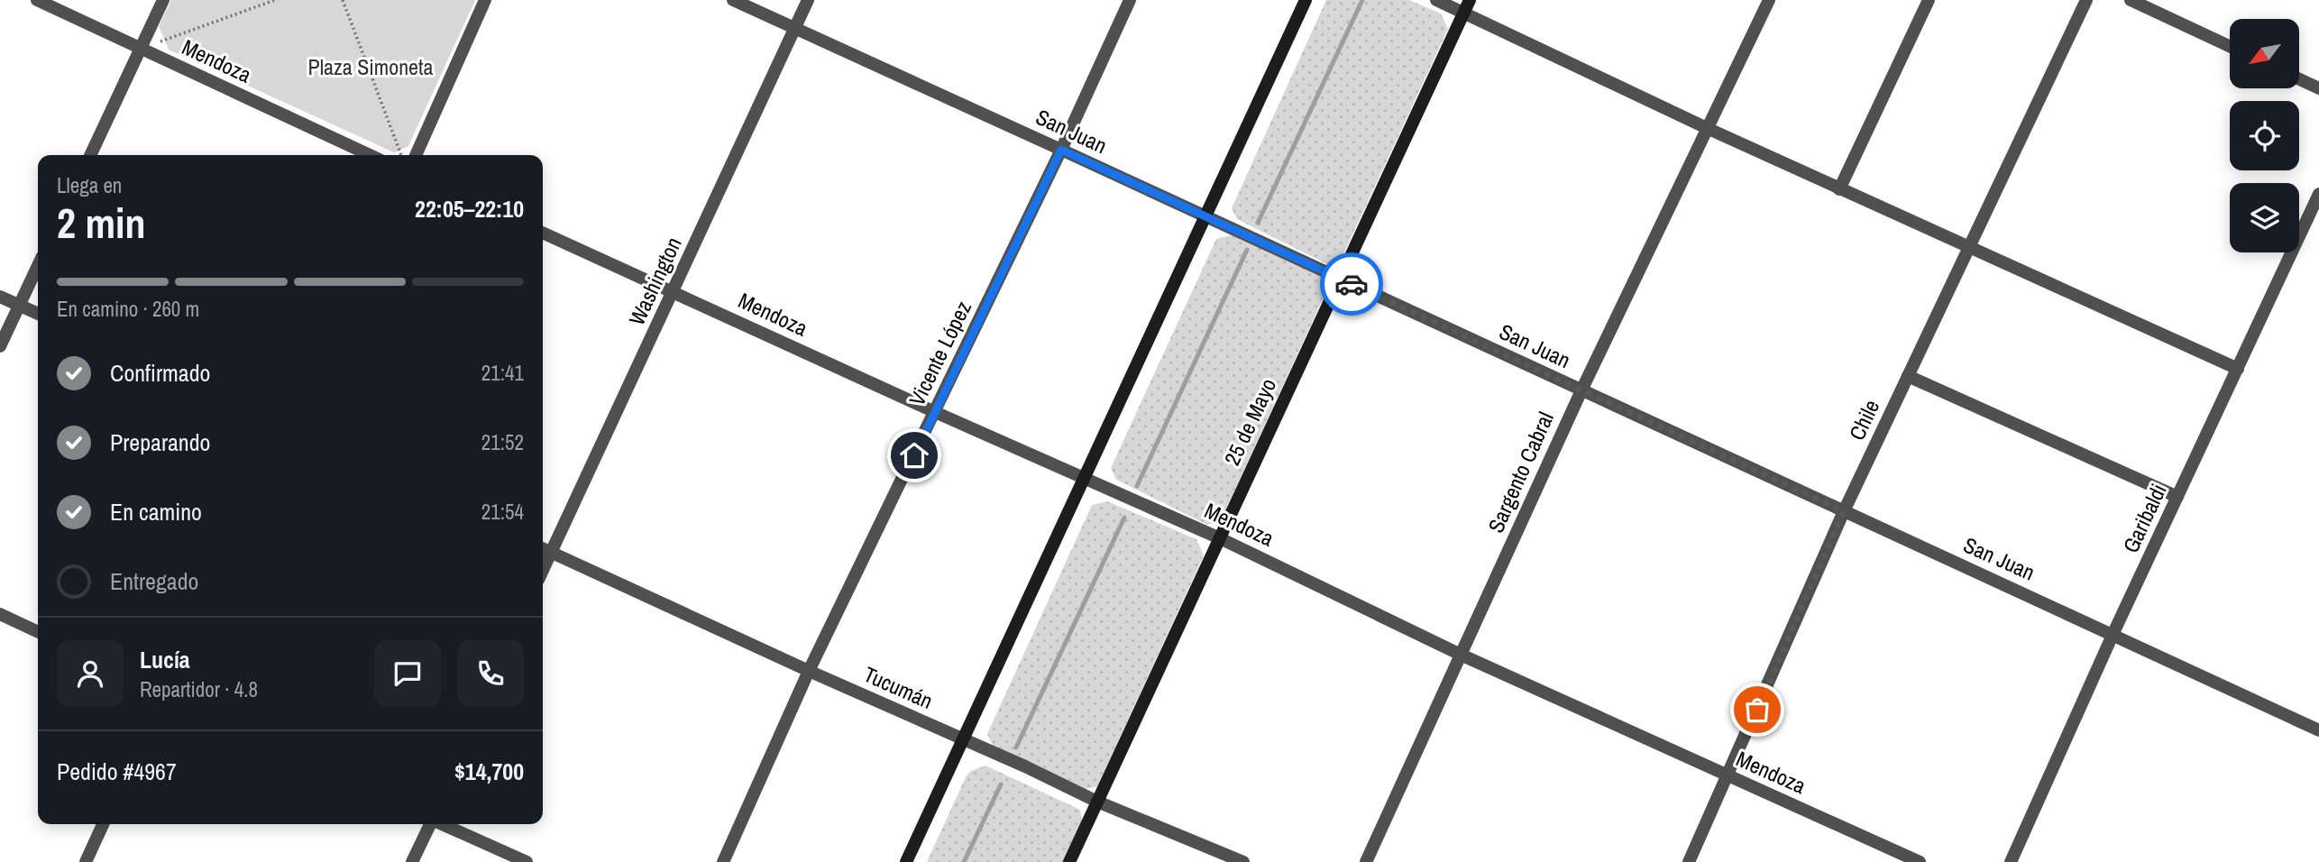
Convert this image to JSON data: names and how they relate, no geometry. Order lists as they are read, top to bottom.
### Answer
{
  "streets": {
    "street": [
      "Mendoza",
      "San Juan",
      "Washington",
      "Vicente López",
      "Chile",
      "25 de Mayo",
      "Sargento Cabral",
      "Garibaldi",
      "Tucumán"
    ]
  },
  "crossings": [
    ["Mendoza", "Washington"],
    ["Mendoza", "Vicente López"],
    ["Mendoza", "Chile"],
    ["Mendoza", "25 de Mayo"],
    ["Mendoza", "Sargento Cabral"],
    ["San Juan", "Washington"],
    ["San Juan", "Vicente López"],
    ["San Juan", "Chile"],
    ["San Juan", "25 de Mayo"],
    ["San Juan", "Sargento Cabral"],
    ["San Juan", "Garibaldi"],
    ["Washington", "Tucumán"],
    ["Vicente López", "Tucumán"],
    ["25 de Mayo", "Tucumán"]
  ],
  "parks": ["Plaza Simoneta"],
  "north": "bottom left",
  "page": {
    "heading": ["2 min", "Llega en", "22:05–22:10"],
    "panel": [
      "Lucía",
      "Repartidor · 4.8",
      "Pedido #4967",
      "$14,700"
    ],
    "bar": "En camino · 260 m",
    "list": [
      ["Confirmado", "21:41"],
      ["Preparando", "21:52"],
      ["En camino", "21:54"],
      "Entregado"
    ]
  }
}
